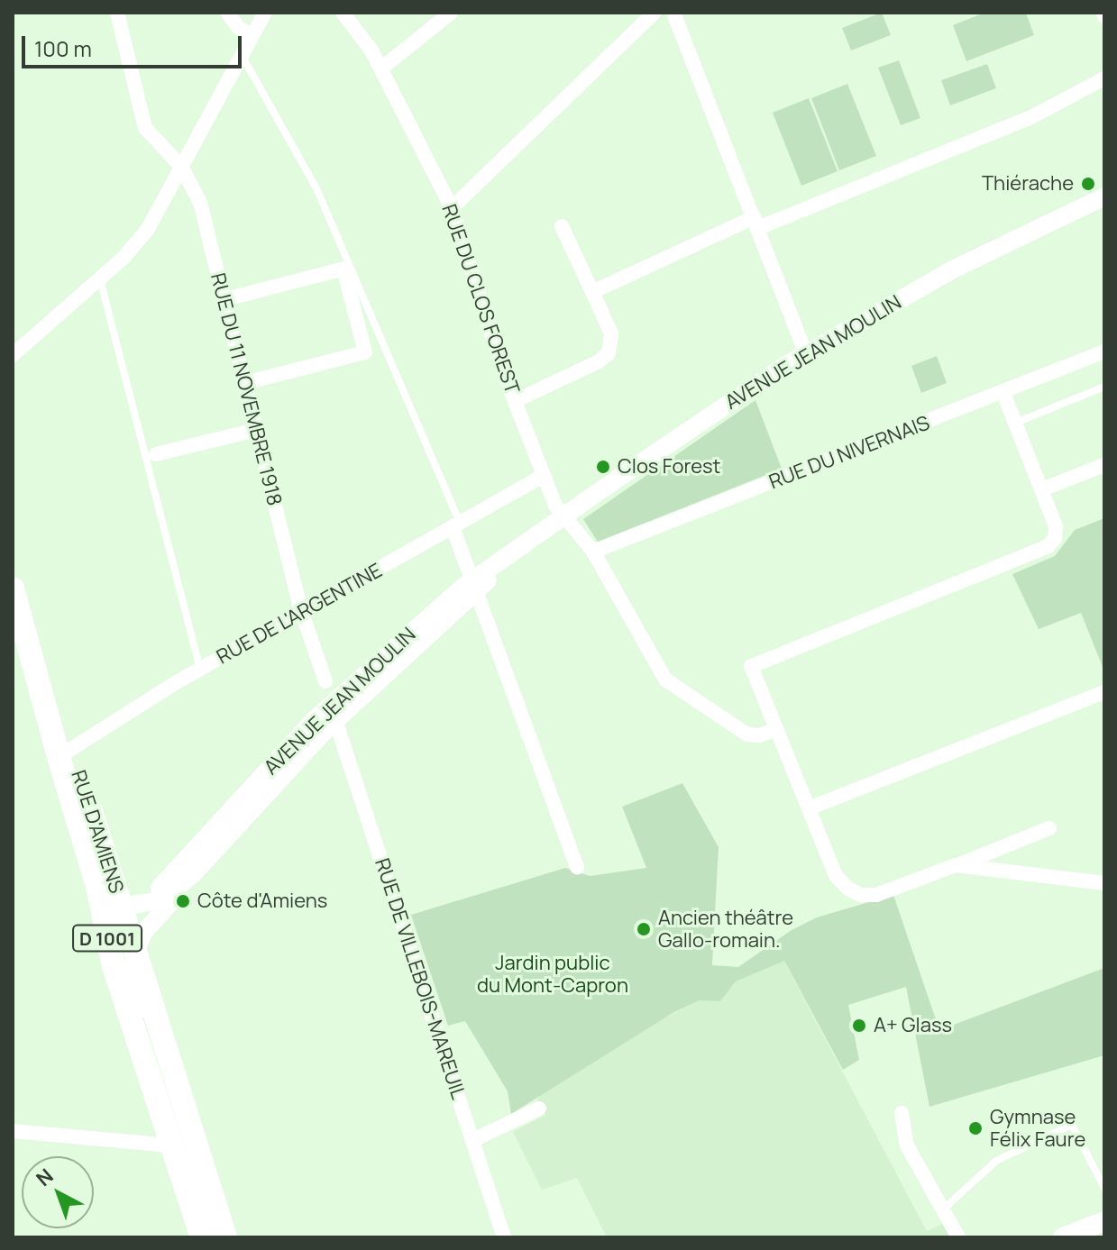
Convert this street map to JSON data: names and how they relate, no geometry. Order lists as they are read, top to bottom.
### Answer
{
  "streets": {
    "main road": ["RUE D'AMIENS", "D 1001"],
    "street": [
      "RUE DU CLOS FOREST",
      "AVENUE JEAN MOULIN",
      "RUE DU 11 NOVEMBRE 1918",
      "RUE DU NIVERNAIS",
      "RUE DE L'ARGENTINE",
      "RUE DE VILLEBOIS-MAREUIL"
    ]
  },
  "crossings": [
    ["RUE DU CLOS FOREST", "AVENUE JEAN MOULIN"],
    ["RUE DU CLOS FOREST", "RUE DU NIVERNAIS"],
    ["RUE DU CLOS FOREST", "RUE DE L'ARGENTINE"],
    ["AVENUE JEAN MOULIN", "RUE D'AMIENS"],
    ["AVENUE JEAN MOULIN", "RUE DE VILLEBOIS-MAREUIL"],
    ["RUE DU 11 NOVEMBRE 1918", "RUE DE L'ARGENTINE"],
    ["RUE DE L'ARGENTINE", "RUE D'AMIENS"]
  ],
  "parks": ["Jardin public du Mont-Capron"],
  "places": [
    "Thiérache",
    "Clos Forest",
    "Côte d'Amiens",
    "Ancien théâtre Gallo-romain.",
    "A+ Glass",
    "Gymnase Félix Faure"
  ],
  "scale_bar": "100 m",
  "north": "top left"
}
